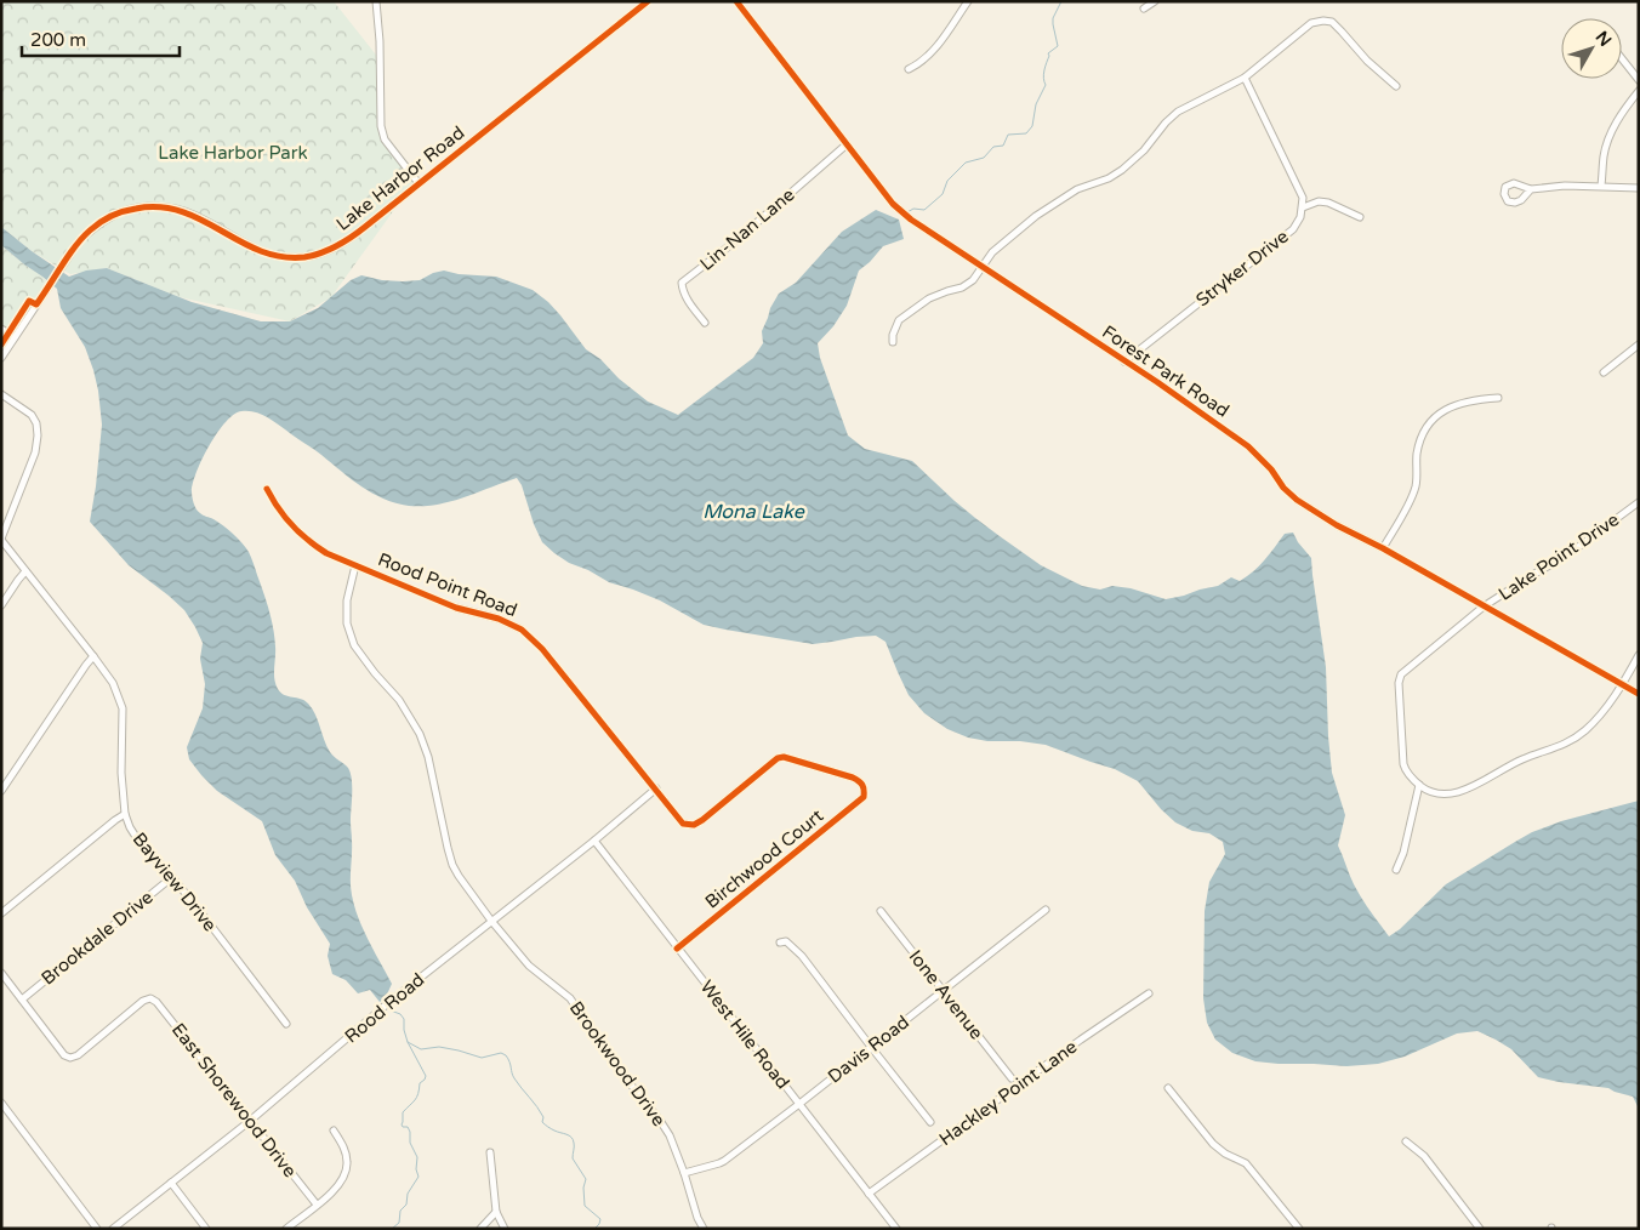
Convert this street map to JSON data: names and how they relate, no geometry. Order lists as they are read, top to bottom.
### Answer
{
  "streets": {
    "street": [
      "Lake Harbor Road",
      "Lin-Nan Lane",
      "Stryker Drive",
      "Forest Park Road",
      "Lake Point Drive",
      "Rood Point Road",
      "Birchwood Court",
      "Bayview Drive",
      "Brookdale Drive",
      "Ione Avenue",
      "Rood Road",
      "West Hile Road",
      "Davis Road",
      "Brookwood Drive",
      "Hackley Point Lane",
      "East Shorewood Drive"
    ]
  },
  "crossings": [
    ["Lin-Nan Lane", "Forest Park Road"],
    ["Stryker Drive", "Forest Park Road"],
    ["Forest Park Road", "Lake Point Drive"],
    ["Rood Point Road", "Birchwood Court"],
    ["Rood Point Road", "Rood Road"],
    ["Rood Point Road", "Brookwood Drive"],
    ["Birchwood Court", "West Hile Road"],
    ["Bayview Drive", "Brookdale Drive"],
    ["Brookdale Drive", "East Shorewood Drive"],
    ["Ione Avenue", "Davis Road"],
    ["Rood Road", "West Hile Road"],
    ["Rood Road", "Brookwood Drive"],
    ["Rood Road", "East Shorewood Drive"],
    ["West Hile Road", "Davis Road"],
    ["West Hile Road", "Hackley Point Lane"],
    ["Davis Road", "Brookwood Drive"]
  ],
  "water": ["Mona Lake"],
  "parks": ["Lake Harbor Park"],
  "scale_bar": "200 m",
  "north": "top right"
}
